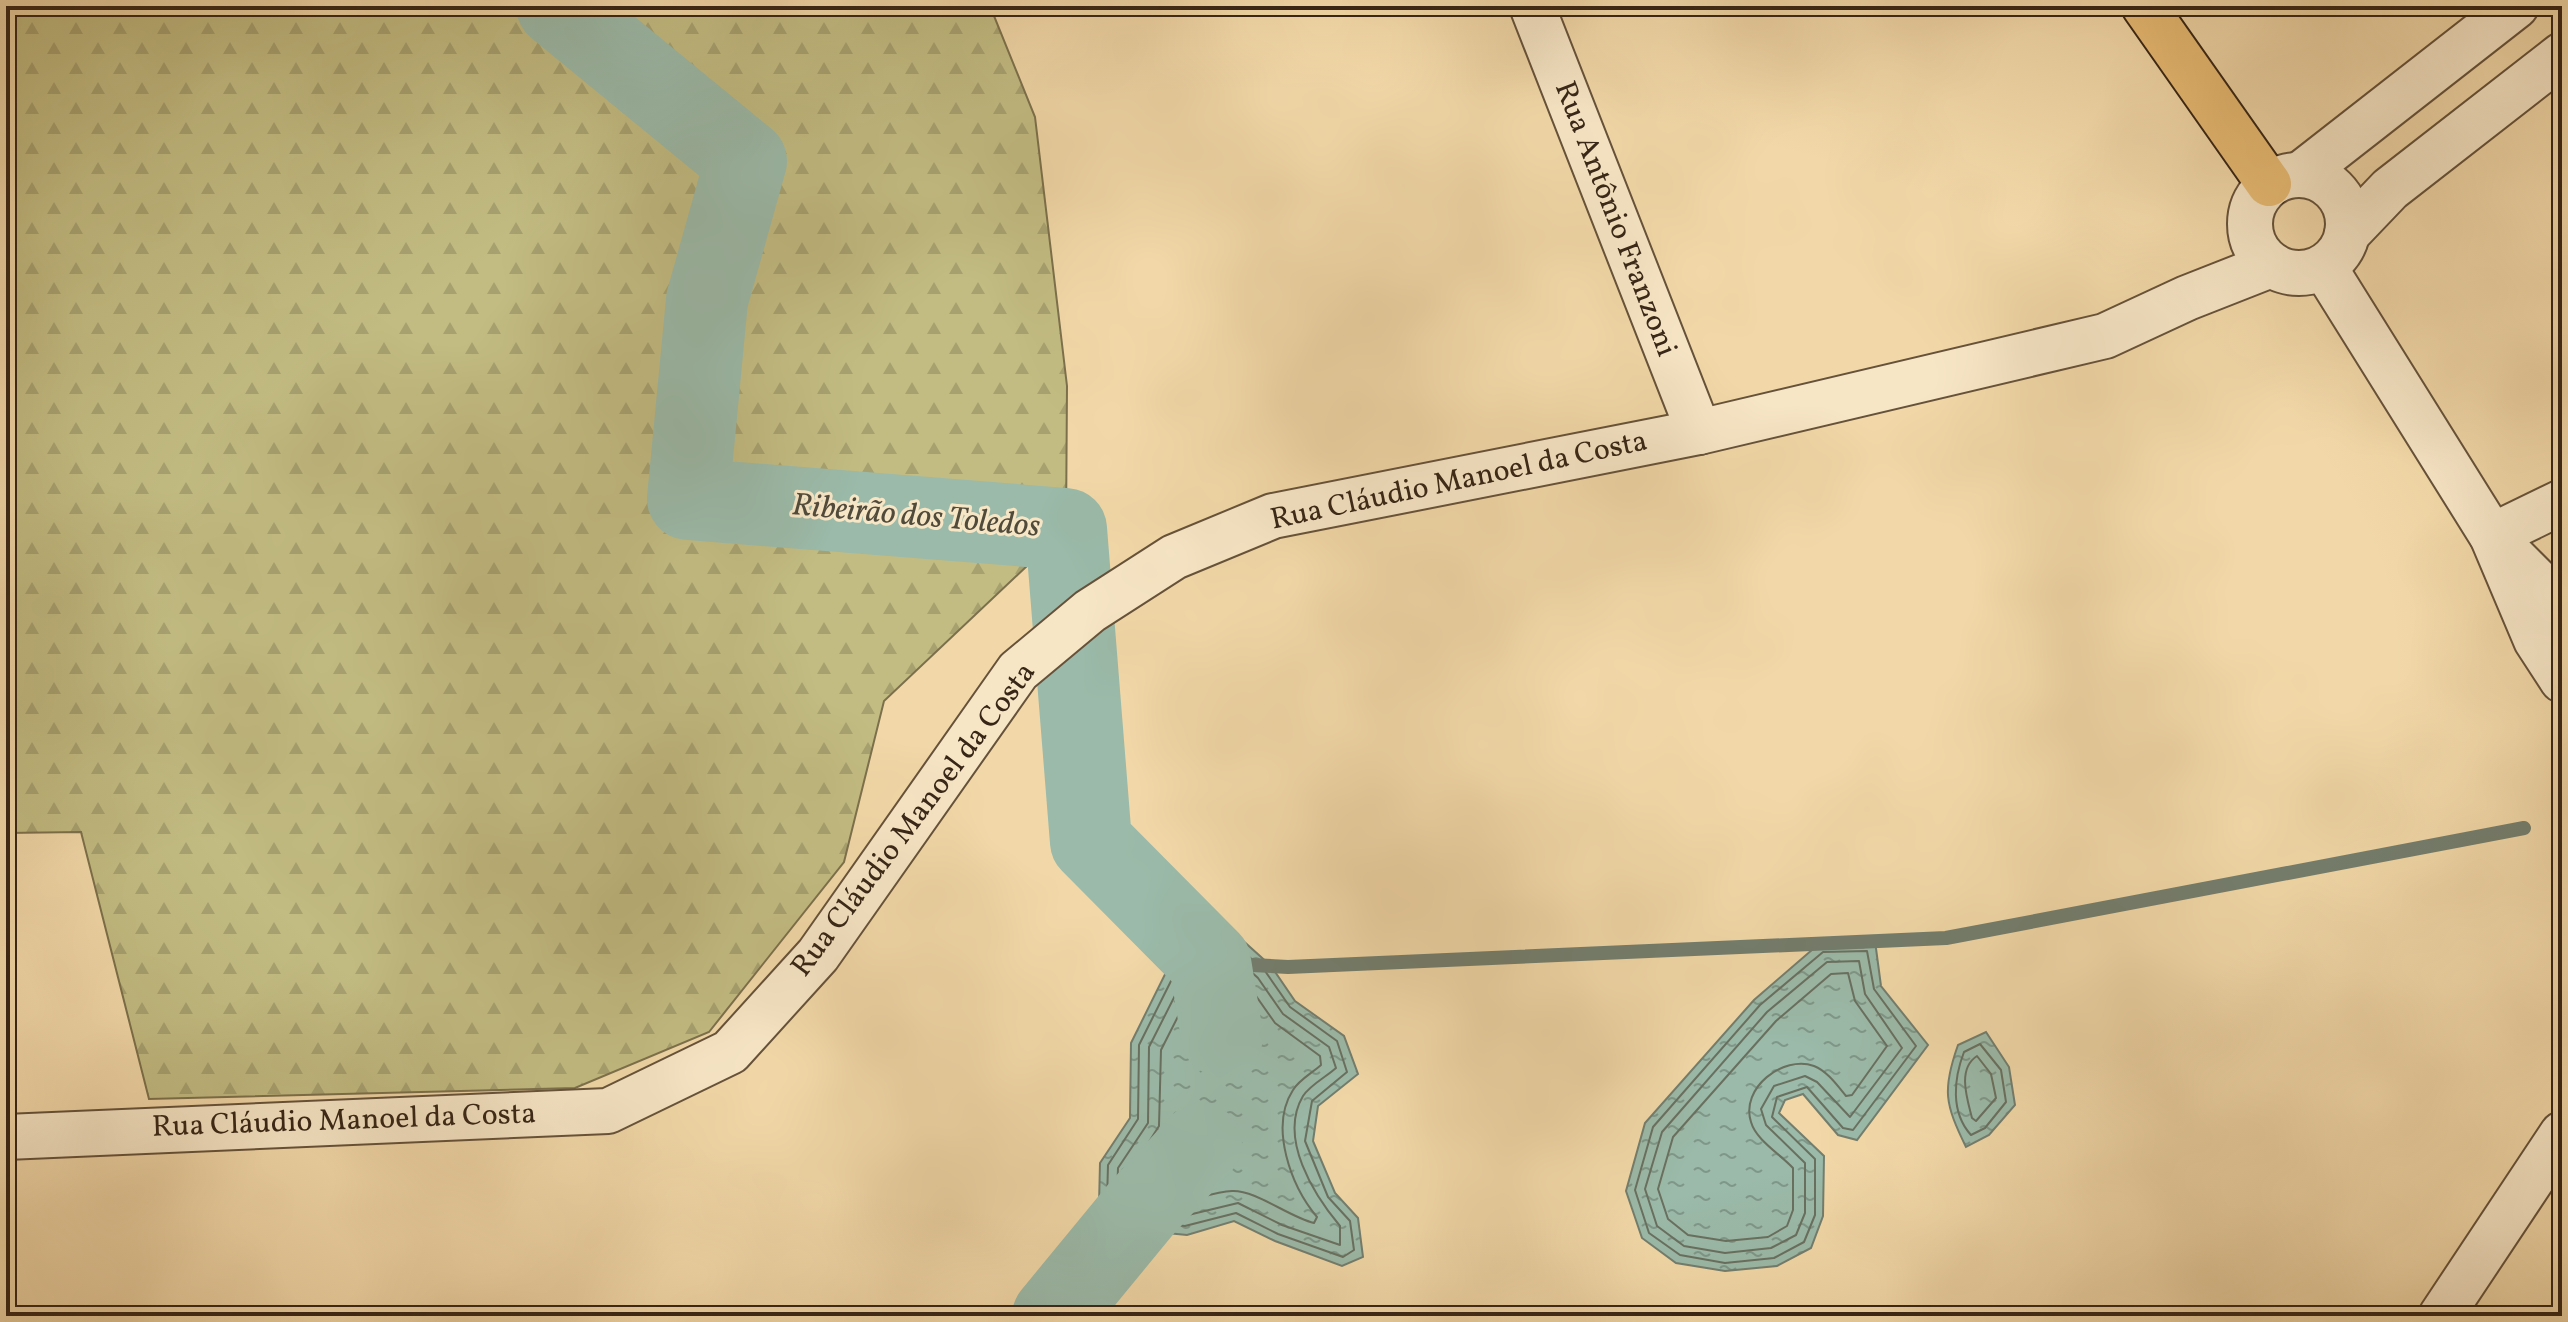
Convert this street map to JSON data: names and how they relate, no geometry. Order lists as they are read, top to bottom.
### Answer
{
  "streets": {
    "street": ["Rua Antônio Franzoni", "Rua Cláudio Manoel da Costa"]
  },
  "crossings": [
    ["Rua Antônio Franzoni", "Rua Cláudio Manoel da Costa"]
  ],
  "water": ["Ribeirão dos Toledos"]
}
